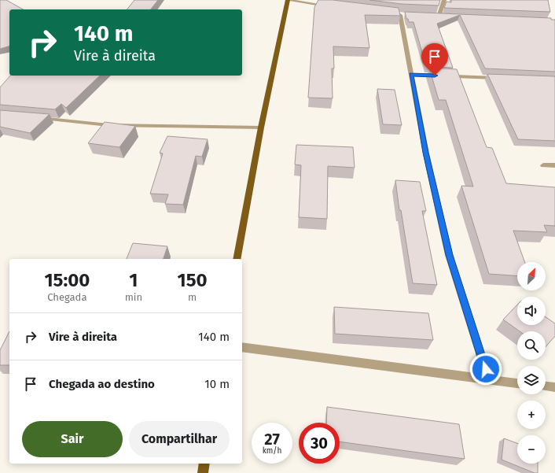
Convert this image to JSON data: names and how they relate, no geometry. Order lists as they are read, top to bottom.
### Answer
{
  "north": "top right",
  "page": {
    "turn": ["140 m", "Vire à direita"],
    "eta": [
      "15:00",
      "Chegada",
      "1",
      "min",
      "150",
      "m"
    ],
    "map_buttons": ["+", "−"],
    "list": [
      {
        "name": "Vire à direita",
        "value": "140 m"
      },
      {
        "name": "Chegada ao destino",
        "value": "10 m"
      }
    ],
    "buttons": ["Sair", "Compartilhar"],
    "speed": "27 km/h",
    "limit": "30"
  }
}
